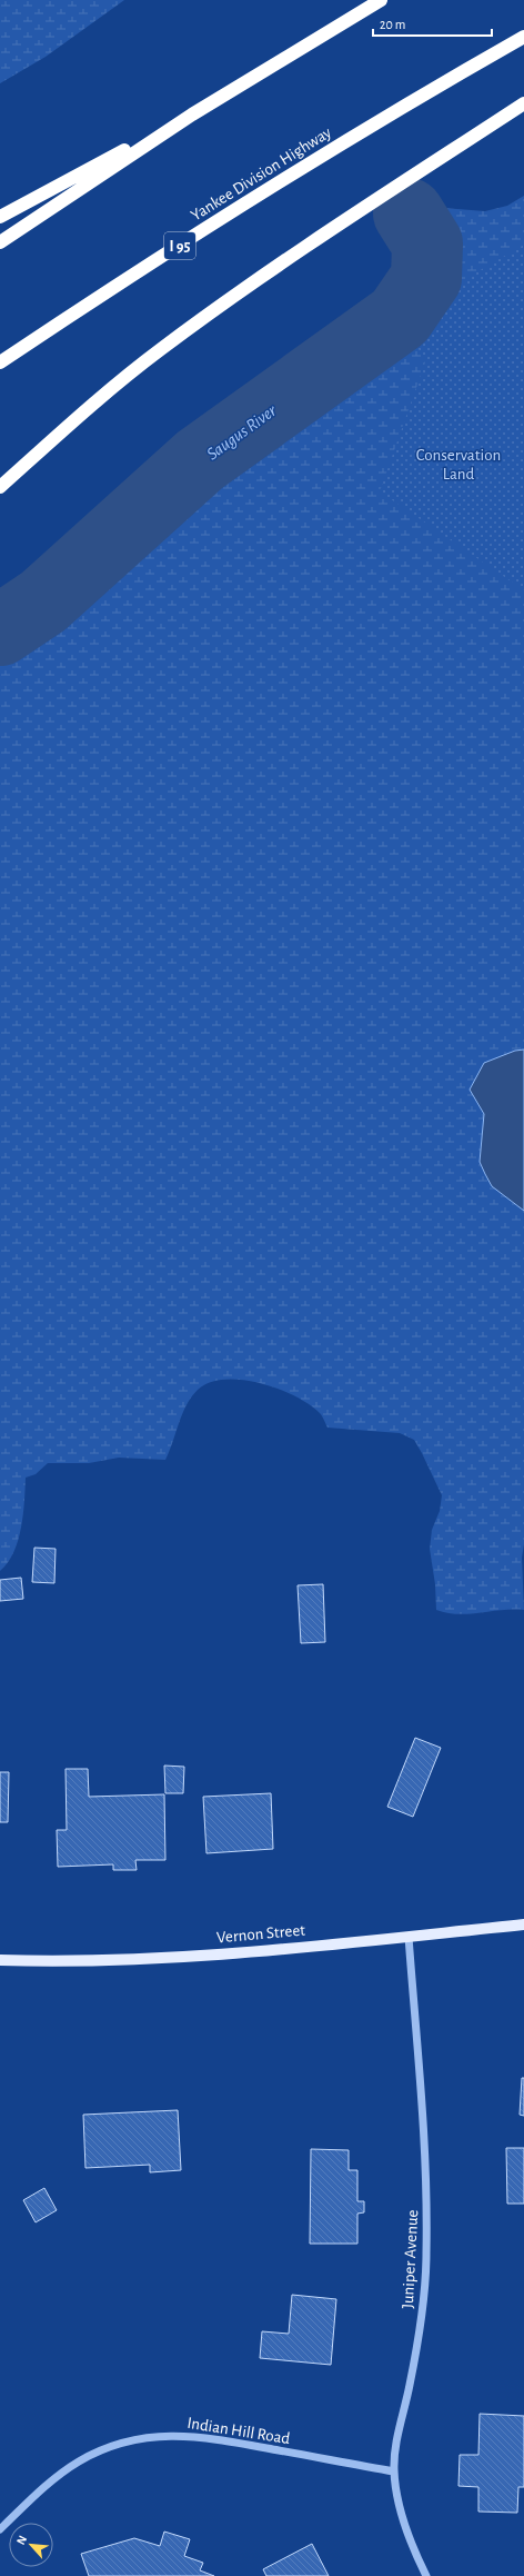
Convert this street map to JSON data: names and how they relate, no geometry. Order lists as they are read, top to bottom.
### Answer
{
  "streets": {
    "highway": ["Yankee Division Highway", "I 95"],
    "main road": ["Vernon Street"],
    "street": ["Juniper Avenue", "Indian Hill Road"]
  },
  "crossings": [
    ["Vernon Street", "Juniper Avenue"],
    ["Juniper Avenue", "Indian Hill Road"]
  ],
  "water": ["Saugus River"],
  "parks": ["Conservation Land"],
  "scale_bar": "20 m",
  "north": "top left"
}
